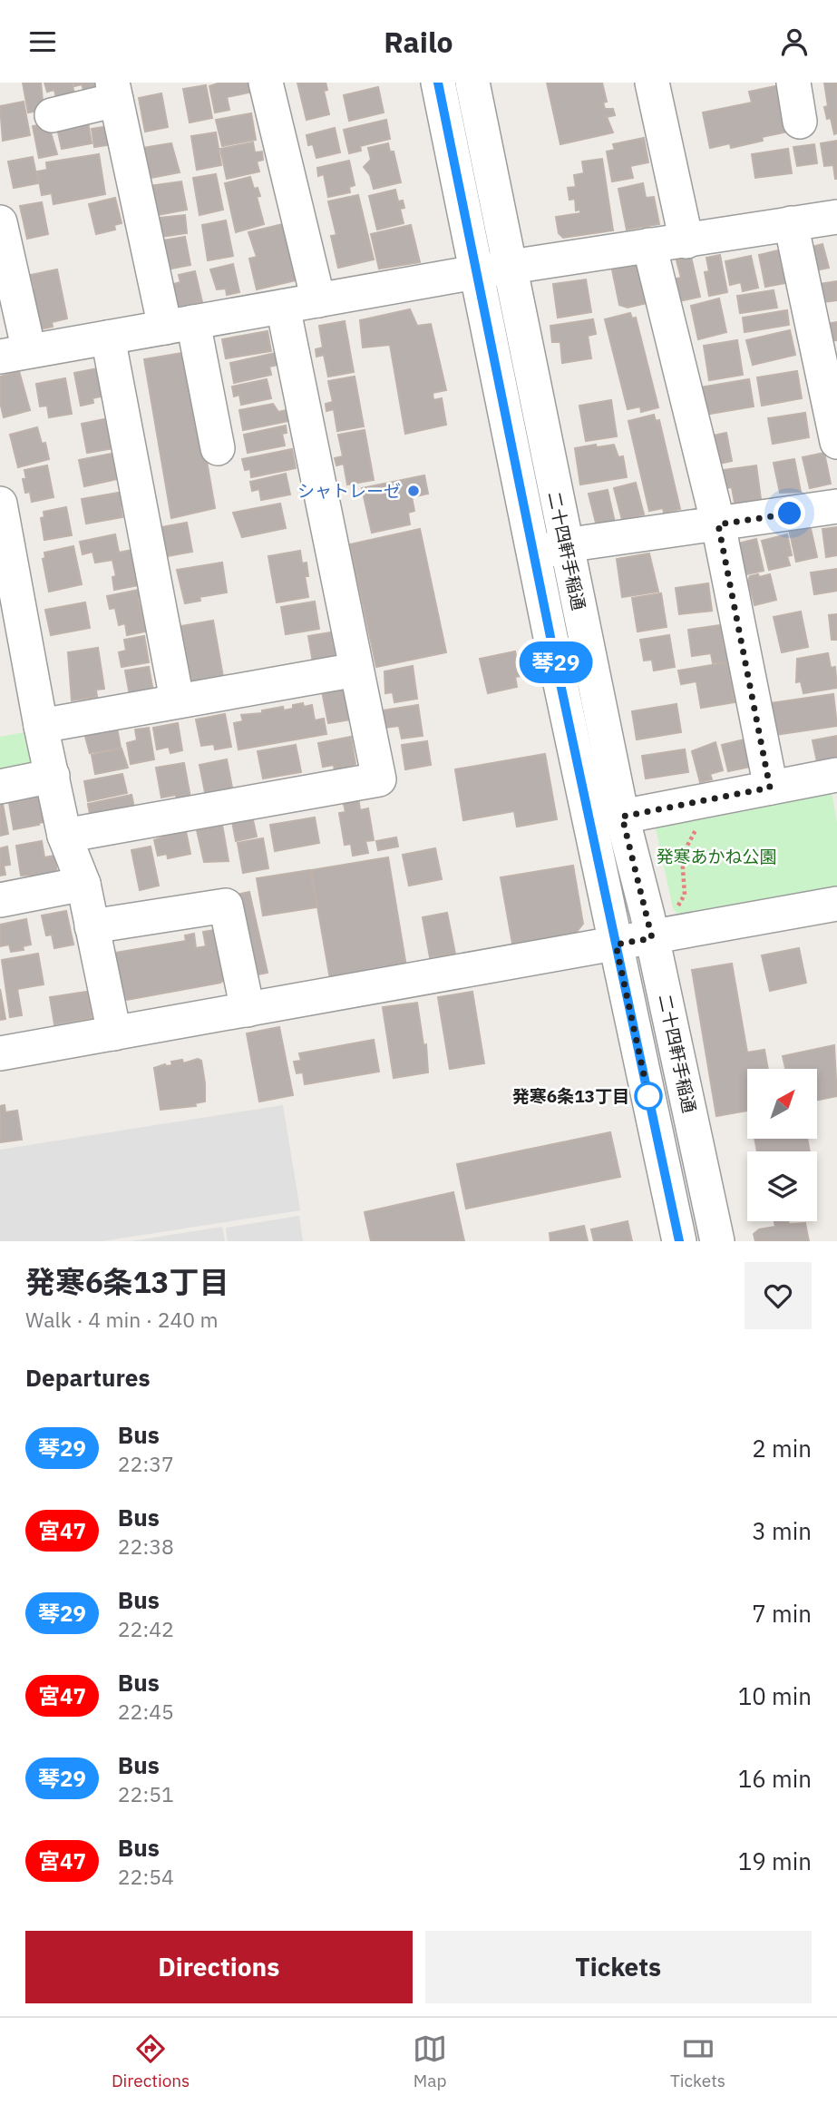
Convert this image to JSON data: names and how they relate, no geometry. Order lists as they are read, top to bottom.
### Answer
{
  "streets": {
    "street": ["二十四軒手稲通"]
  },
  "parks": ["発寒あかね公園"],
  "places": ["シャトレーゼ", "発寒6条13丁目"],
  "lines": ["bus line 琴29"],
  "north": "top right",
  "page": {
    "header": "Railo",
    "on_map": "琴29",
    "heading": [
      ["発寒6条13丁目", "Walk · 4 min · 240 m"],
      "Departures"
    ],
    "list": [
      {
        "mark": "琴29",
        "name": "Bus",
        "note": "22:37",
        "value": "2 min"
      },
      {
        "mark": "宮47",
        "name": "Bus",
        "note": "22:38",
        "value": "3 min"
      },
      {
        "mark": "琴29",
        "name": "Bus",
        "note": "22:42",
        "value": "7 min"
      },
      {
        "mark": "宮47",
        "name": "Bus",
        "note": "22:45",
        "value": "10 min"
      },
      {
        "mark": "琴29",
        "name": "Bus",
        "note": "22:51",
        "value": "16 min"
      },
      {
        "mark": "宮47",
        "name": "Bus",
        "note": "22:54",
        "value": "19 min"
      }
    ],
    "buttons": ["Directions", "Tickets"],
    "tabs": ["Directions", "Map", "Tickets"]
  }
}
